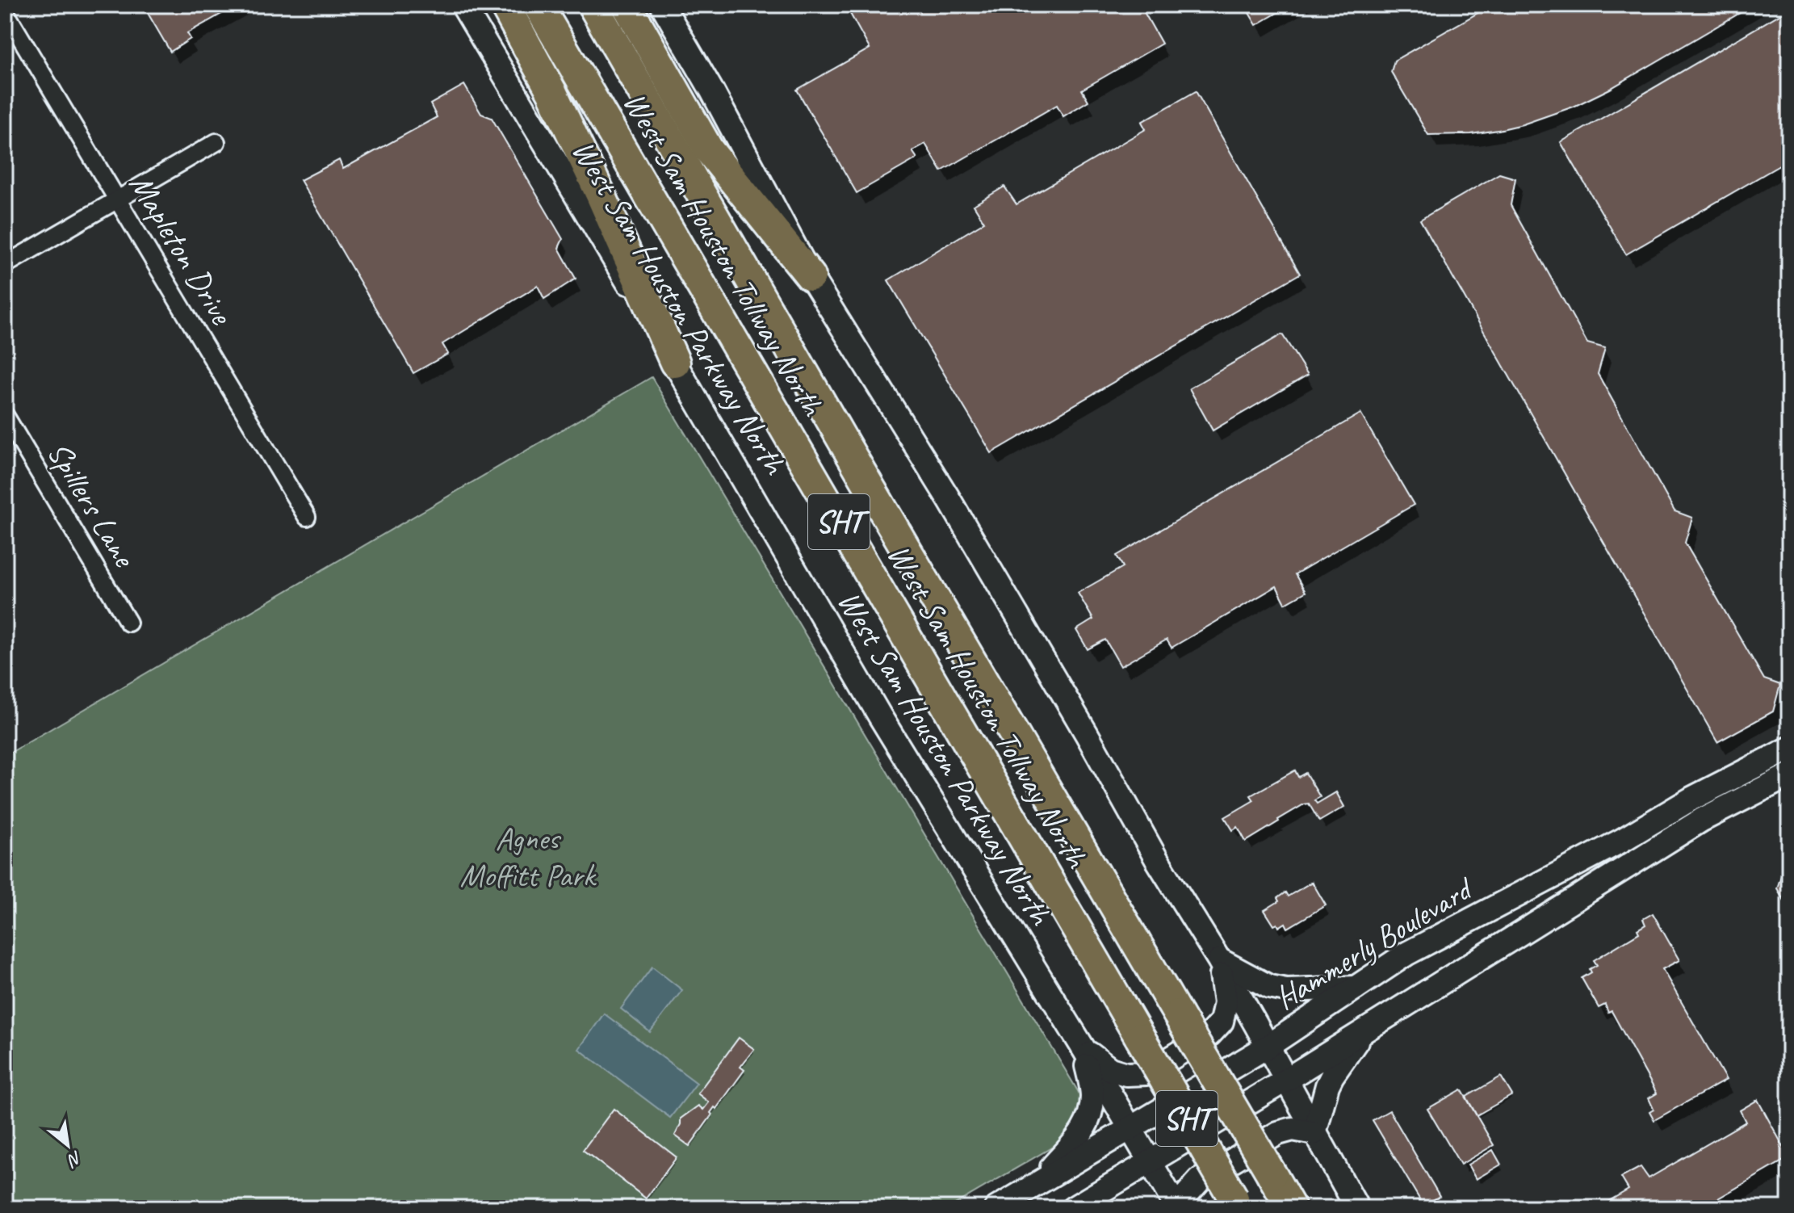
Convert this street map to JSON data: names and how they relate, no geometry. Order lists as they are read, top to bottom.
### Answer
{
  "streets": {
    "highway": ["West Sam Houston Tollway North", "SHT"],
    "main road": ["West Sam Houston Parkway North", "Hammerly Boulevard"],
    "street": ["Mapleton Drive", "Spillers Lane"]
  },
  "crossings": [
    ["West Sam Houston Parkway North", "Hammerly Boulevard"]
  ],
  "parks": ["Agnes Moffitt Park"],
  "north": "bottom right"
}
